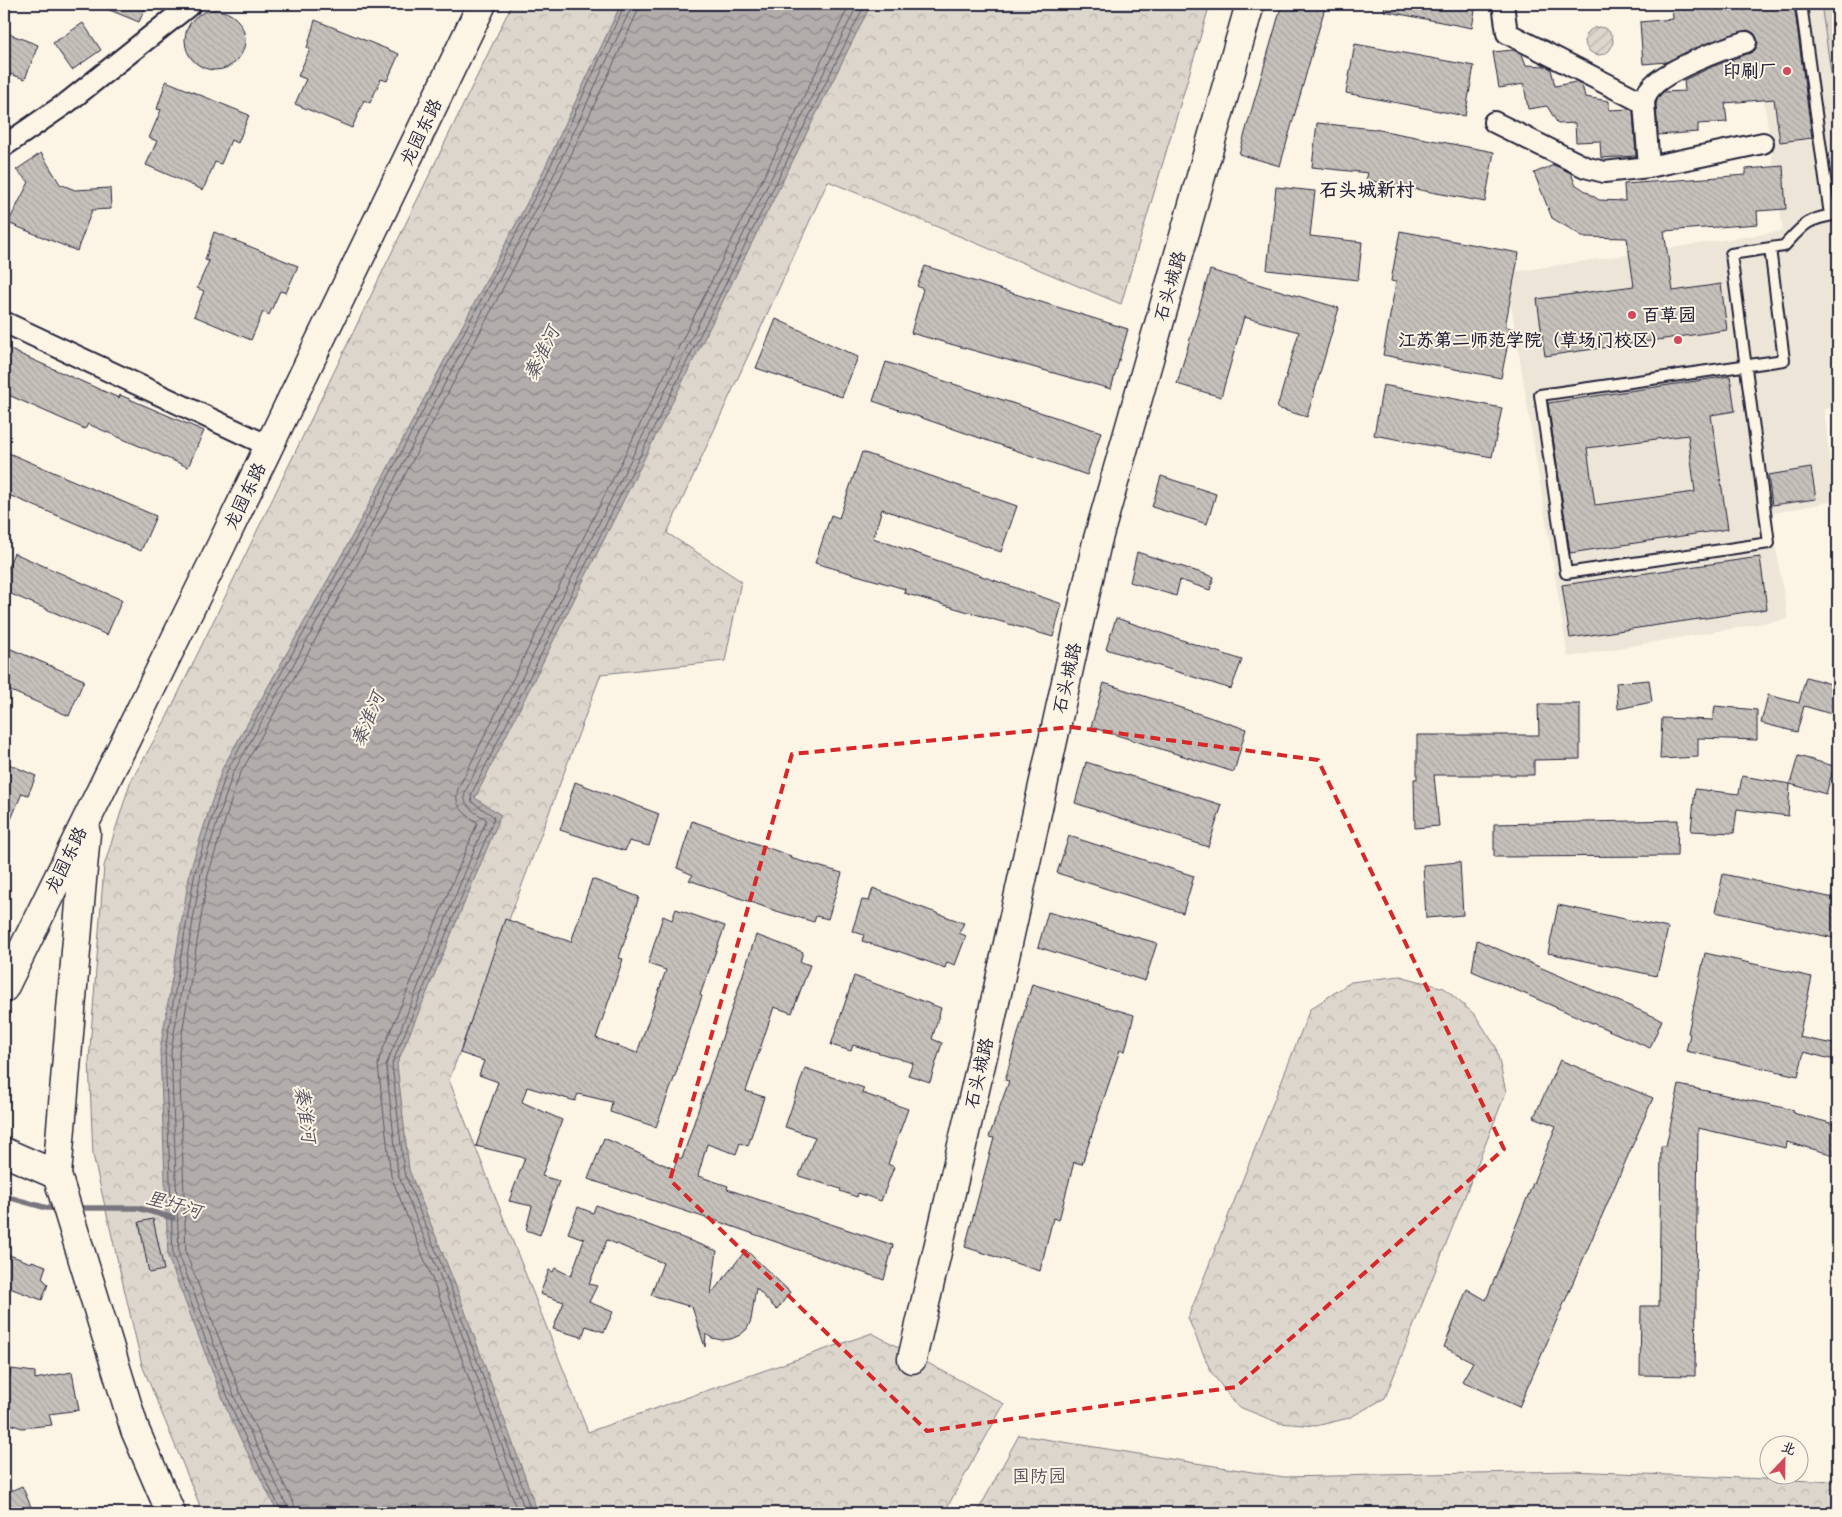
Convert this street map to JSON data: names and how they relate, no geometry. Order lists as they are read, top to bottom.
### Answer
{
  "streets": {
    "street": ["龙园东路", "石头城路"]
  },
  "districts": ["石头城新村"],
  "water": ["秦淮河", "里圩河"],
  "parks": ["国防园"],
  "places": ["印刷厂", "百草园", "江苏第二师范学院（草场门校区）"],
  "north": "top"
}
